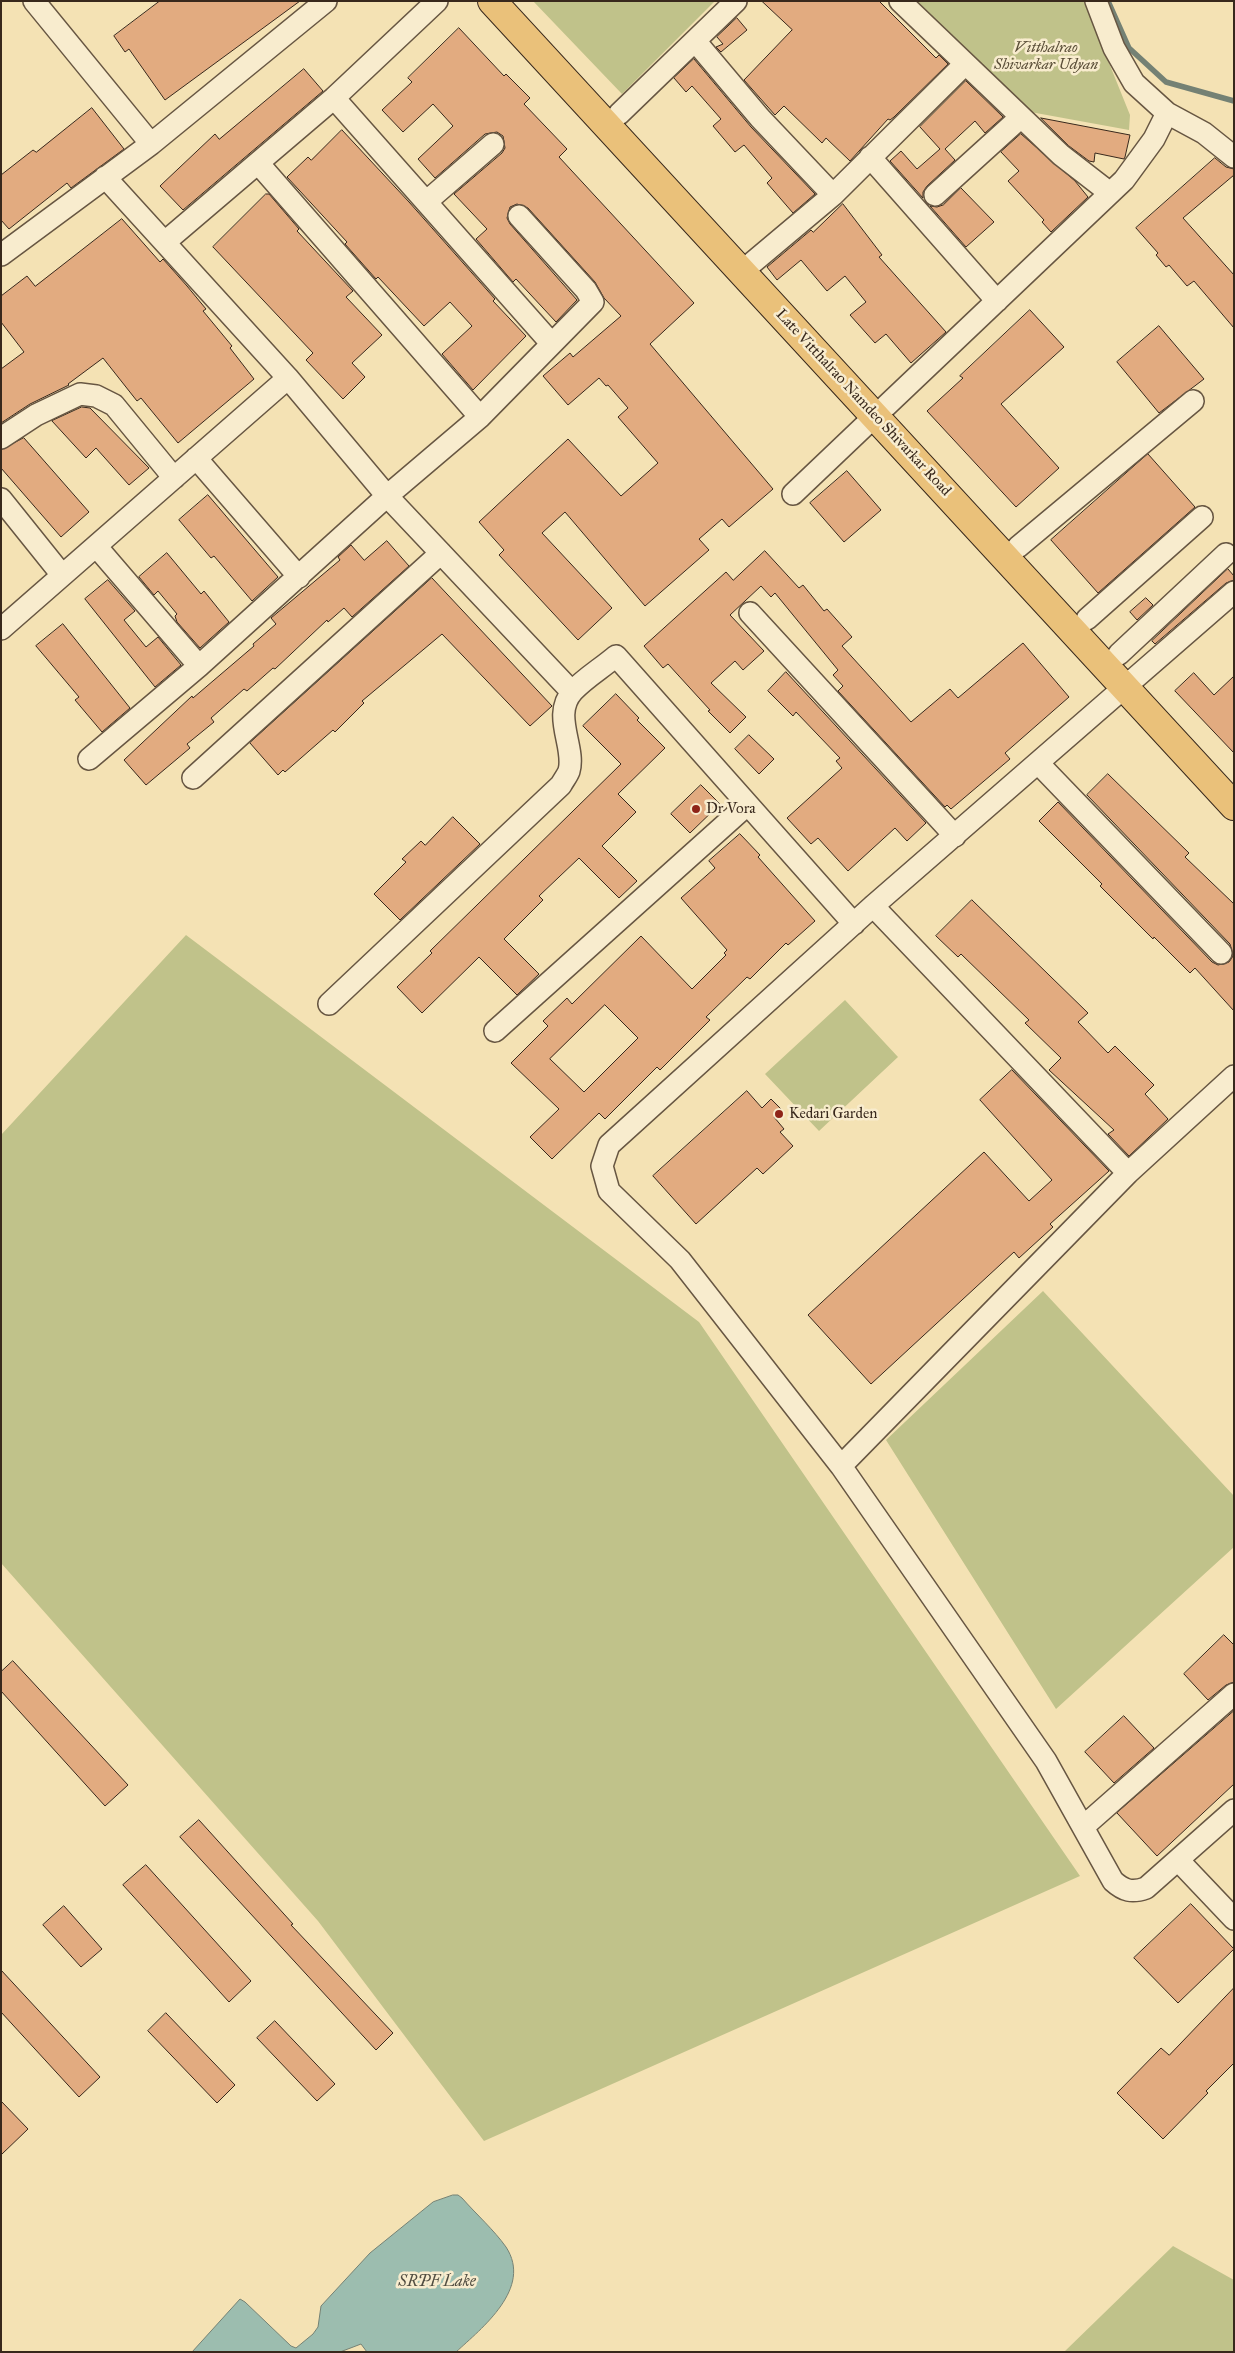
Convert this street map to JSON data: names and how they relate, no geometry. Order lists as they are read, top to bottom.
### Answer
{
  "streets": {
    "main road": ["Late Vitthalrao Namdeo Shivarkar Road"]
  },
  "water": ["SRPF Lake"],
  "parks": ["Vitthalrao Shivarkar Udyan"],
  "places": ["Dr Vora", "Kedari Garden"]
}
